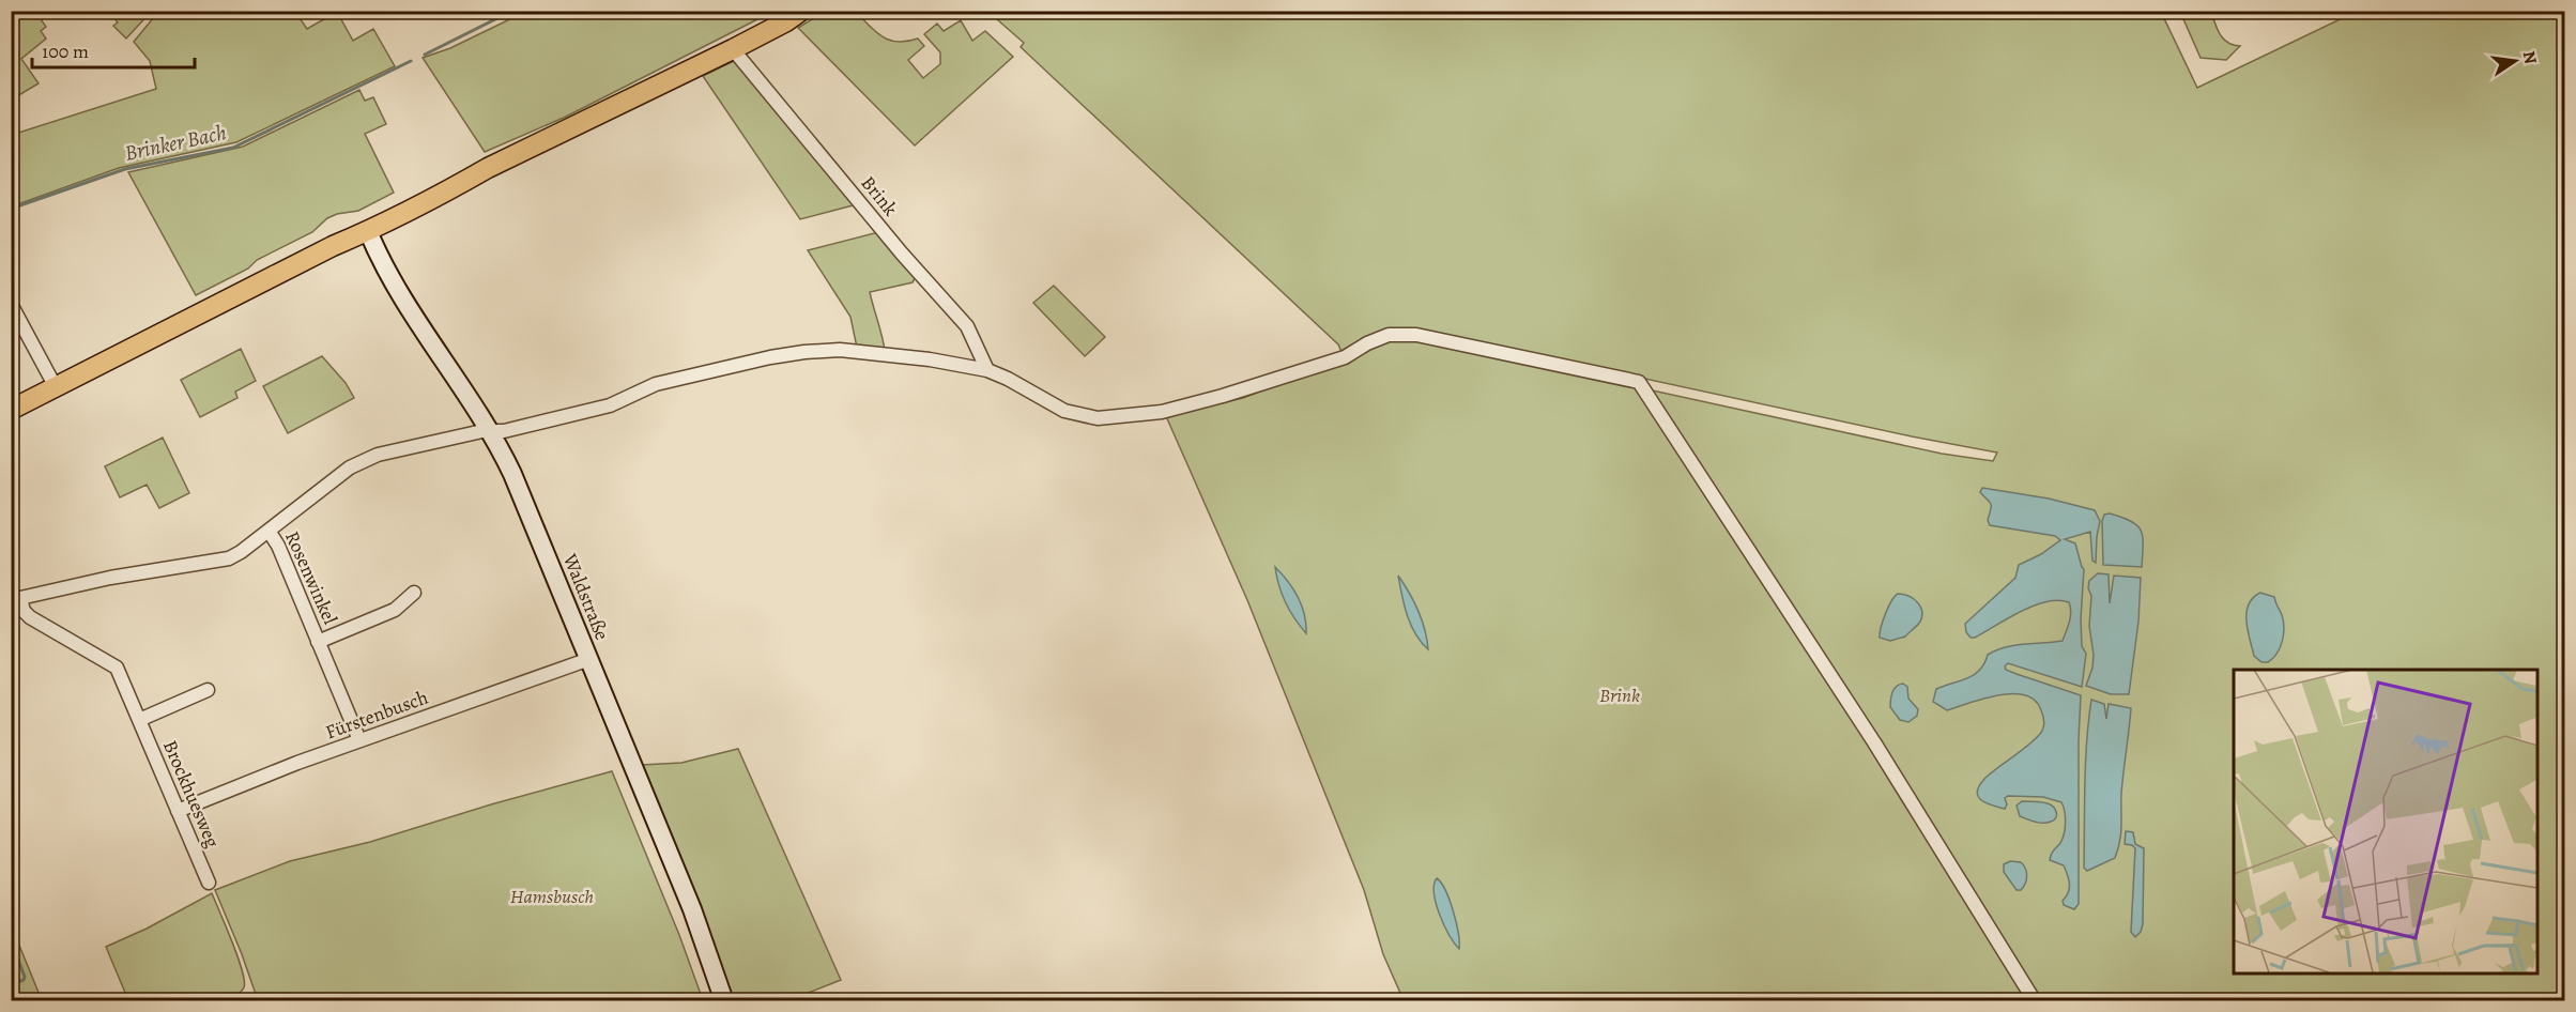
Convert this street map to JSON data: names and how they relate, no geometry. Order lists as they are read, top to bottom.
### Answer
{
  "streets": {
    "street": [
      "Brink",
      "Rosenwinkel",
      "Waldstraße",
      "Fürstenbusch",
      "Brockhuesweg"
    ]
  },
  "crossings": [
    ["Rosenwinkel", "Fürstenbusch"],
    ["Waldstraße", "Fürstenbusch"],
    ["Fürstenbusch", "Brockhuesweg"]
  ],
  "water": ["Brinker Bach"],
  "parks": ["Brink", "Hamsbusch"],
  "scale_bar": "100 m",
  "north": "right"
}
